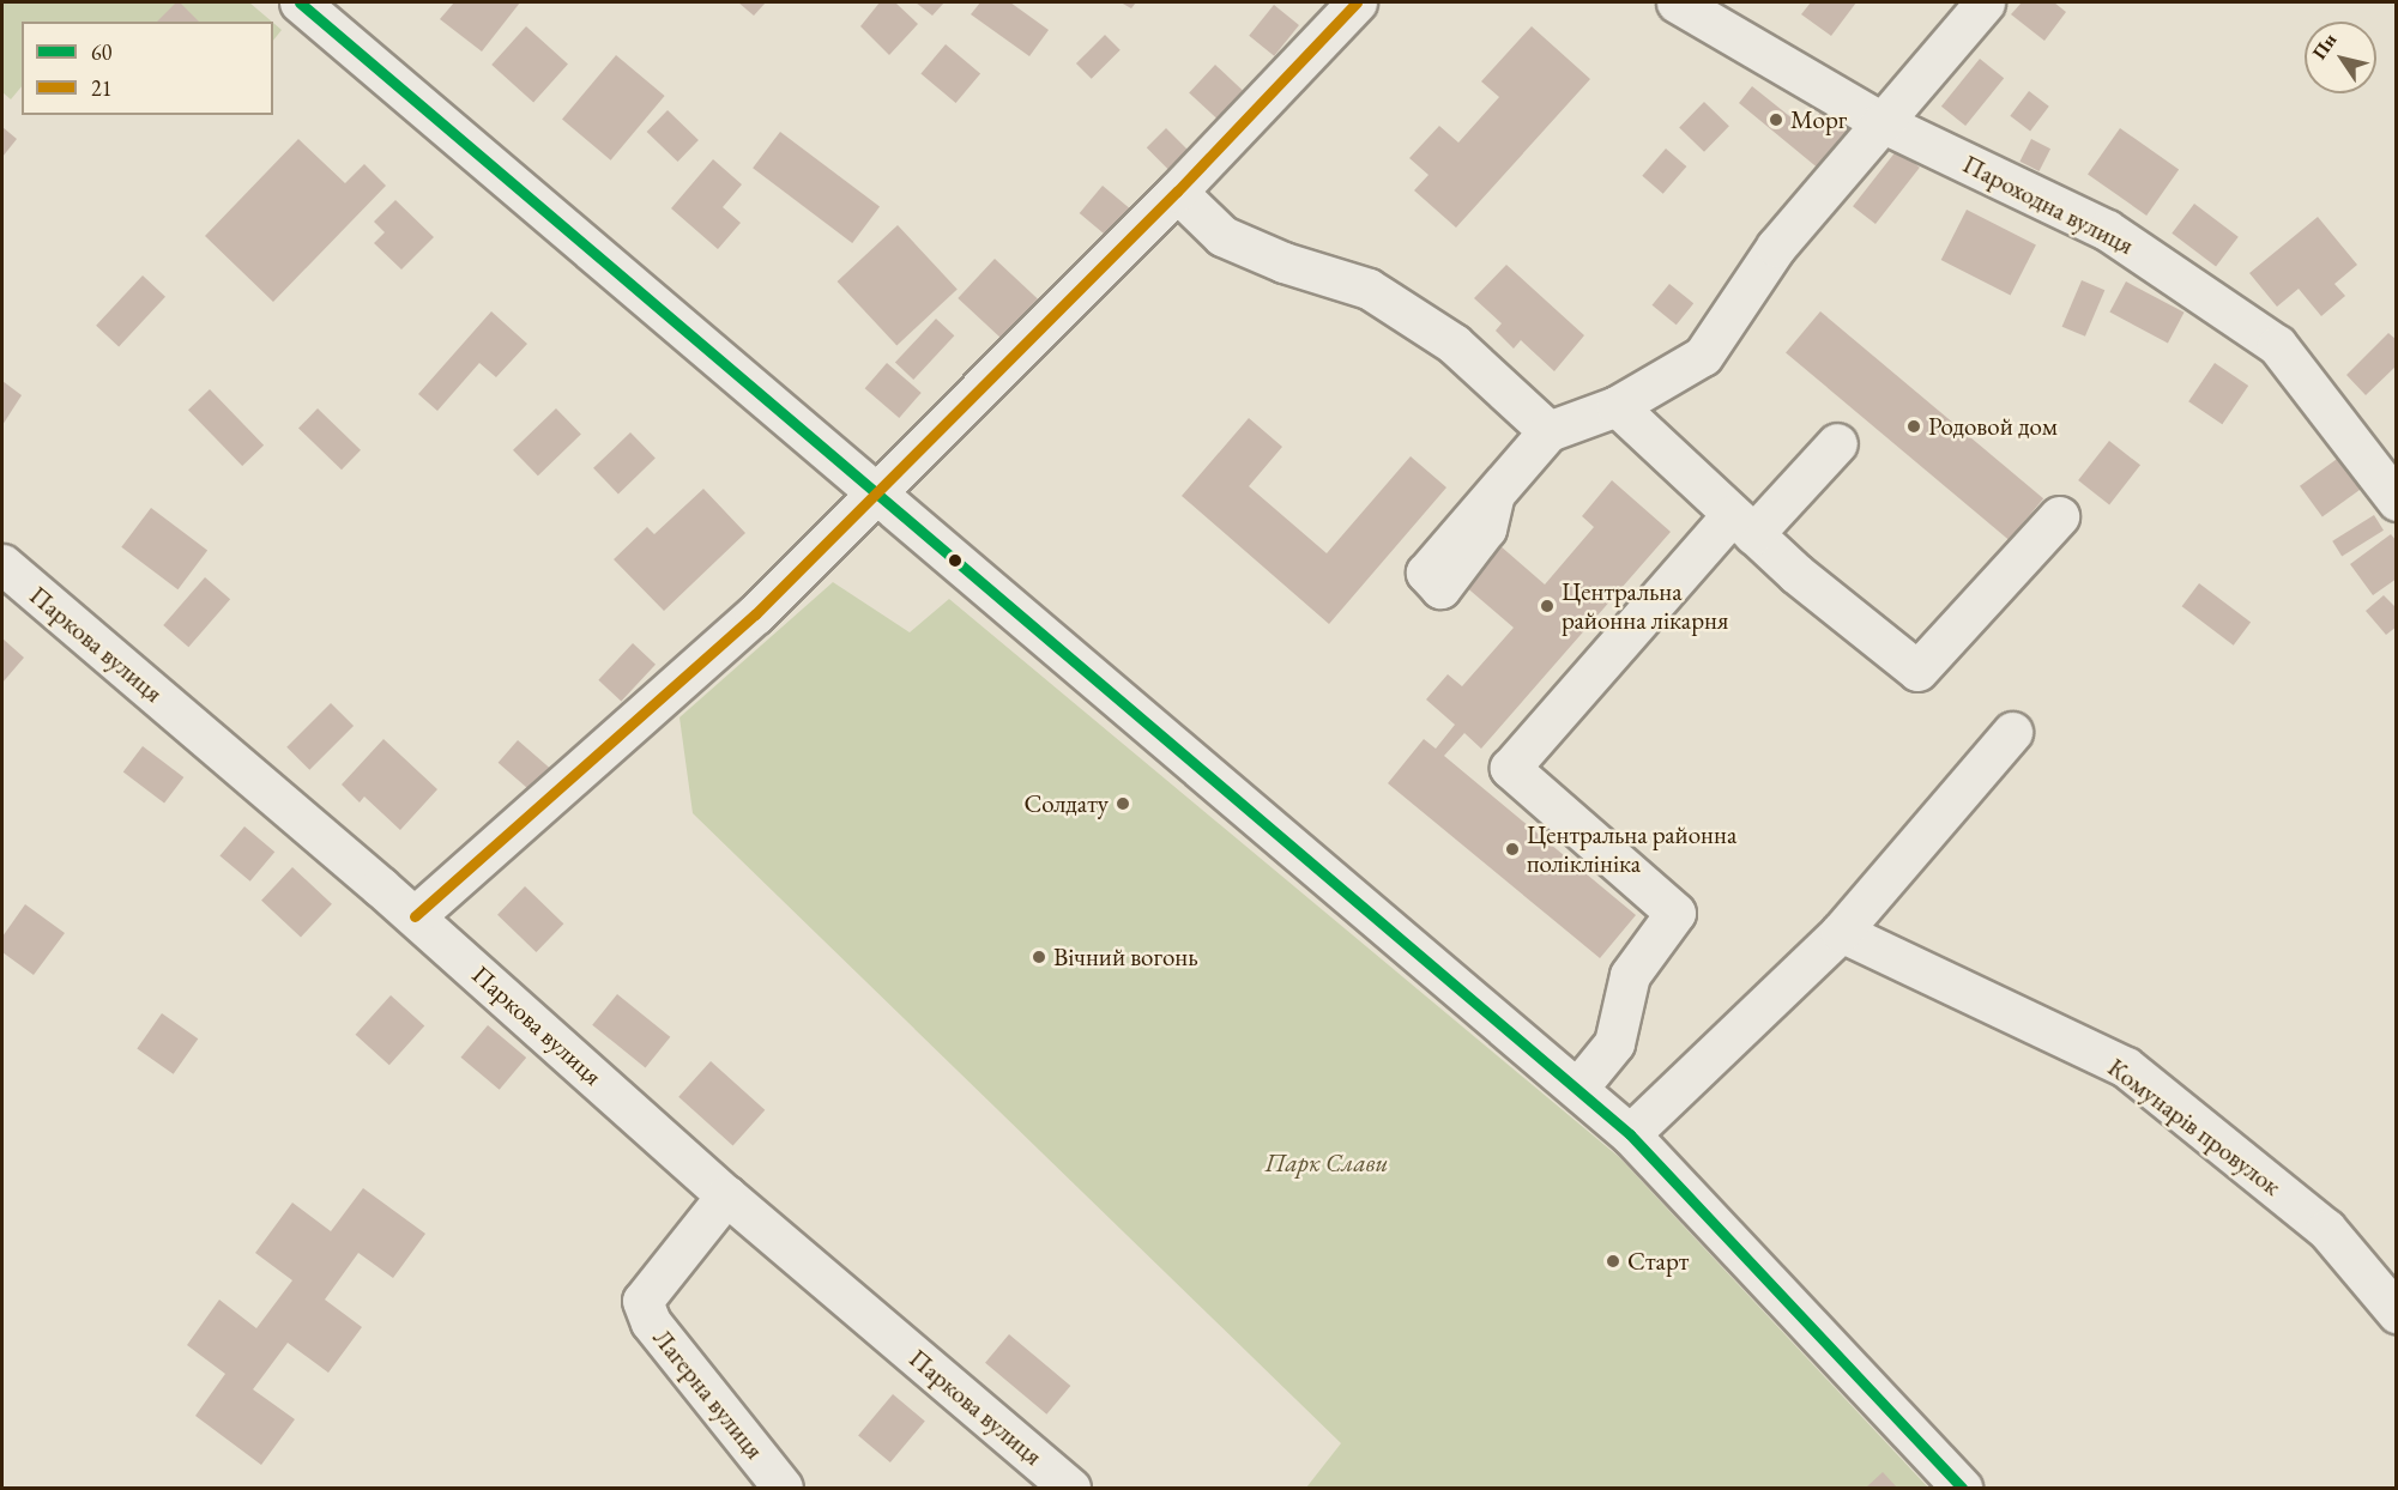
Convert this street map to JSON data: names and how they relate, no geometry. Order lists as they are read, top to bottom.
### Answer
{
  "streets": {
    "street": [
      "Пароходна вулиця",
      "Паркова вулиця",
      "Комунарів провулок",
      "Лагерна вулиця"
    ]
  },
  "crossings": [
    ["Паркова вулиця", "Лагерна вулиця"]
  ],
  "parks": ["Парк Слави"],
  "places": [
    "Морг",
    "Родовой дом",
    "Центральна районна лікарня",
    "Солдату",
    "Центральна районна поліклініка",
    "Вічний вогонь",
    "Старт"
  ],
  "lines": ["transit line 60", "transit line 21"],
  "legend": ["60", "21"],
  "north": "top left"
}
